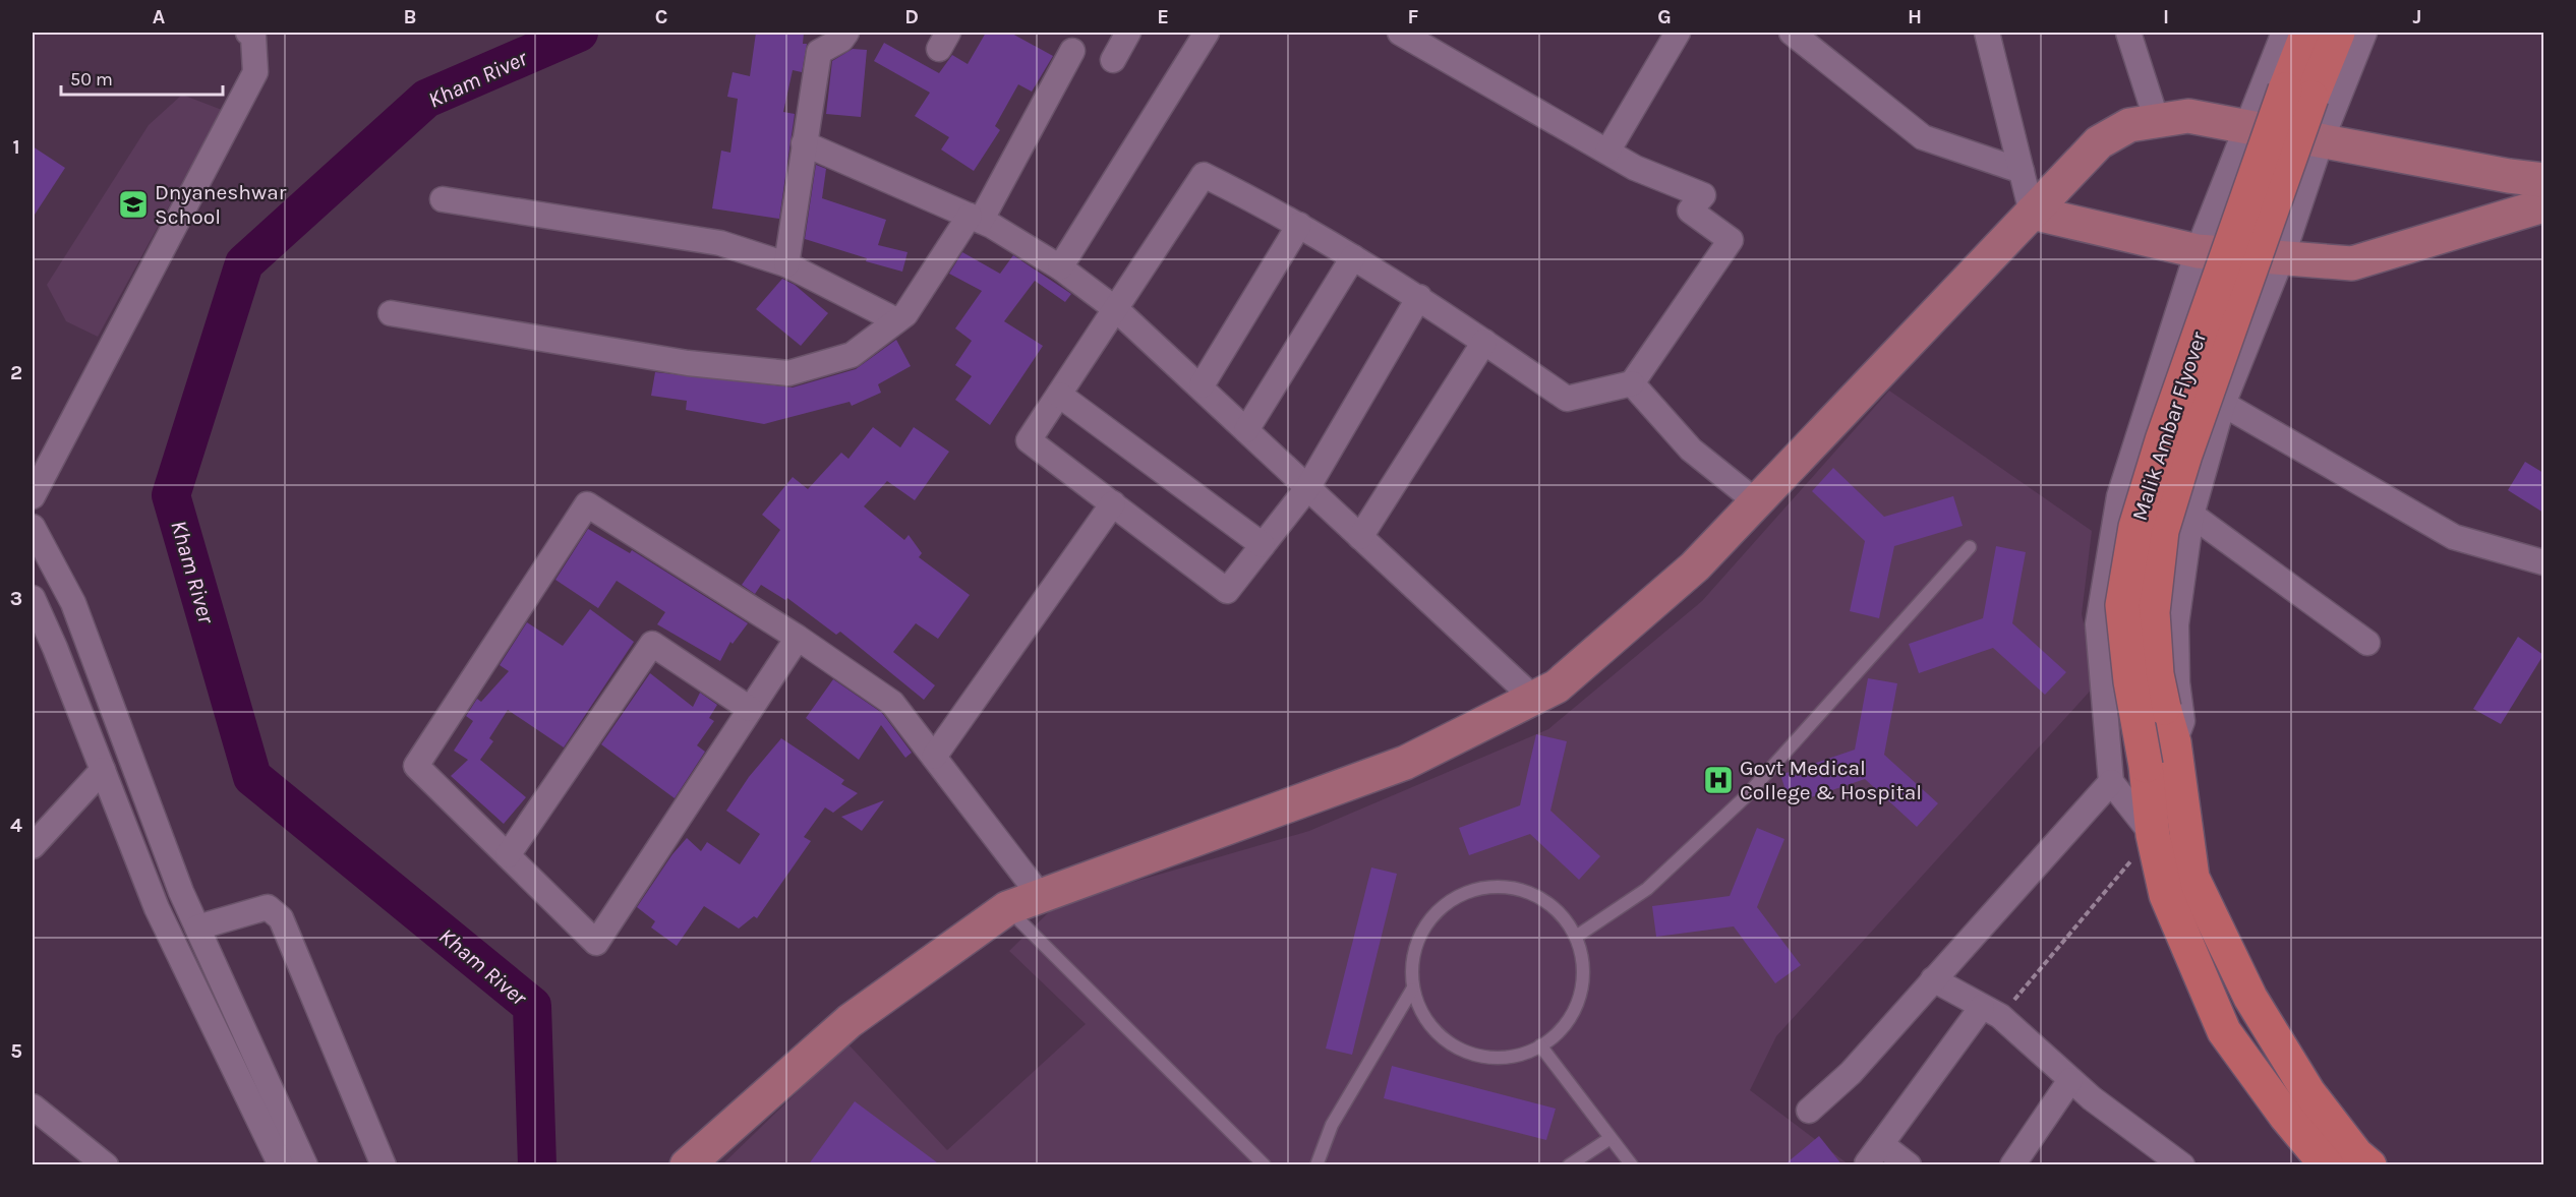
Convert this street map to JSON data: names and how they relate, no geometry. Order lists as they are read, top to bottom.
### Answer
{
  "streets": {
    "main road": ["Malik Ambar Flyover"]
  },
  "water": ["Kham River"],
  "places": {
    "school or university": ["Dnyaneshwar School"],
    "hospital": ["Govt Medical College & Hospital"]
  },
  "scale_bar": "50 m",
  "grid": {
    "columns": [
      "A",
      "B",
      "C",
      "D",
      "E",
      "F",
      "G",
      "H",
      "I",
      "J"
    ],
    "rows": [
      "1",
      "2",
      "3",
      "4",
      "5"
    ]
  }
}
